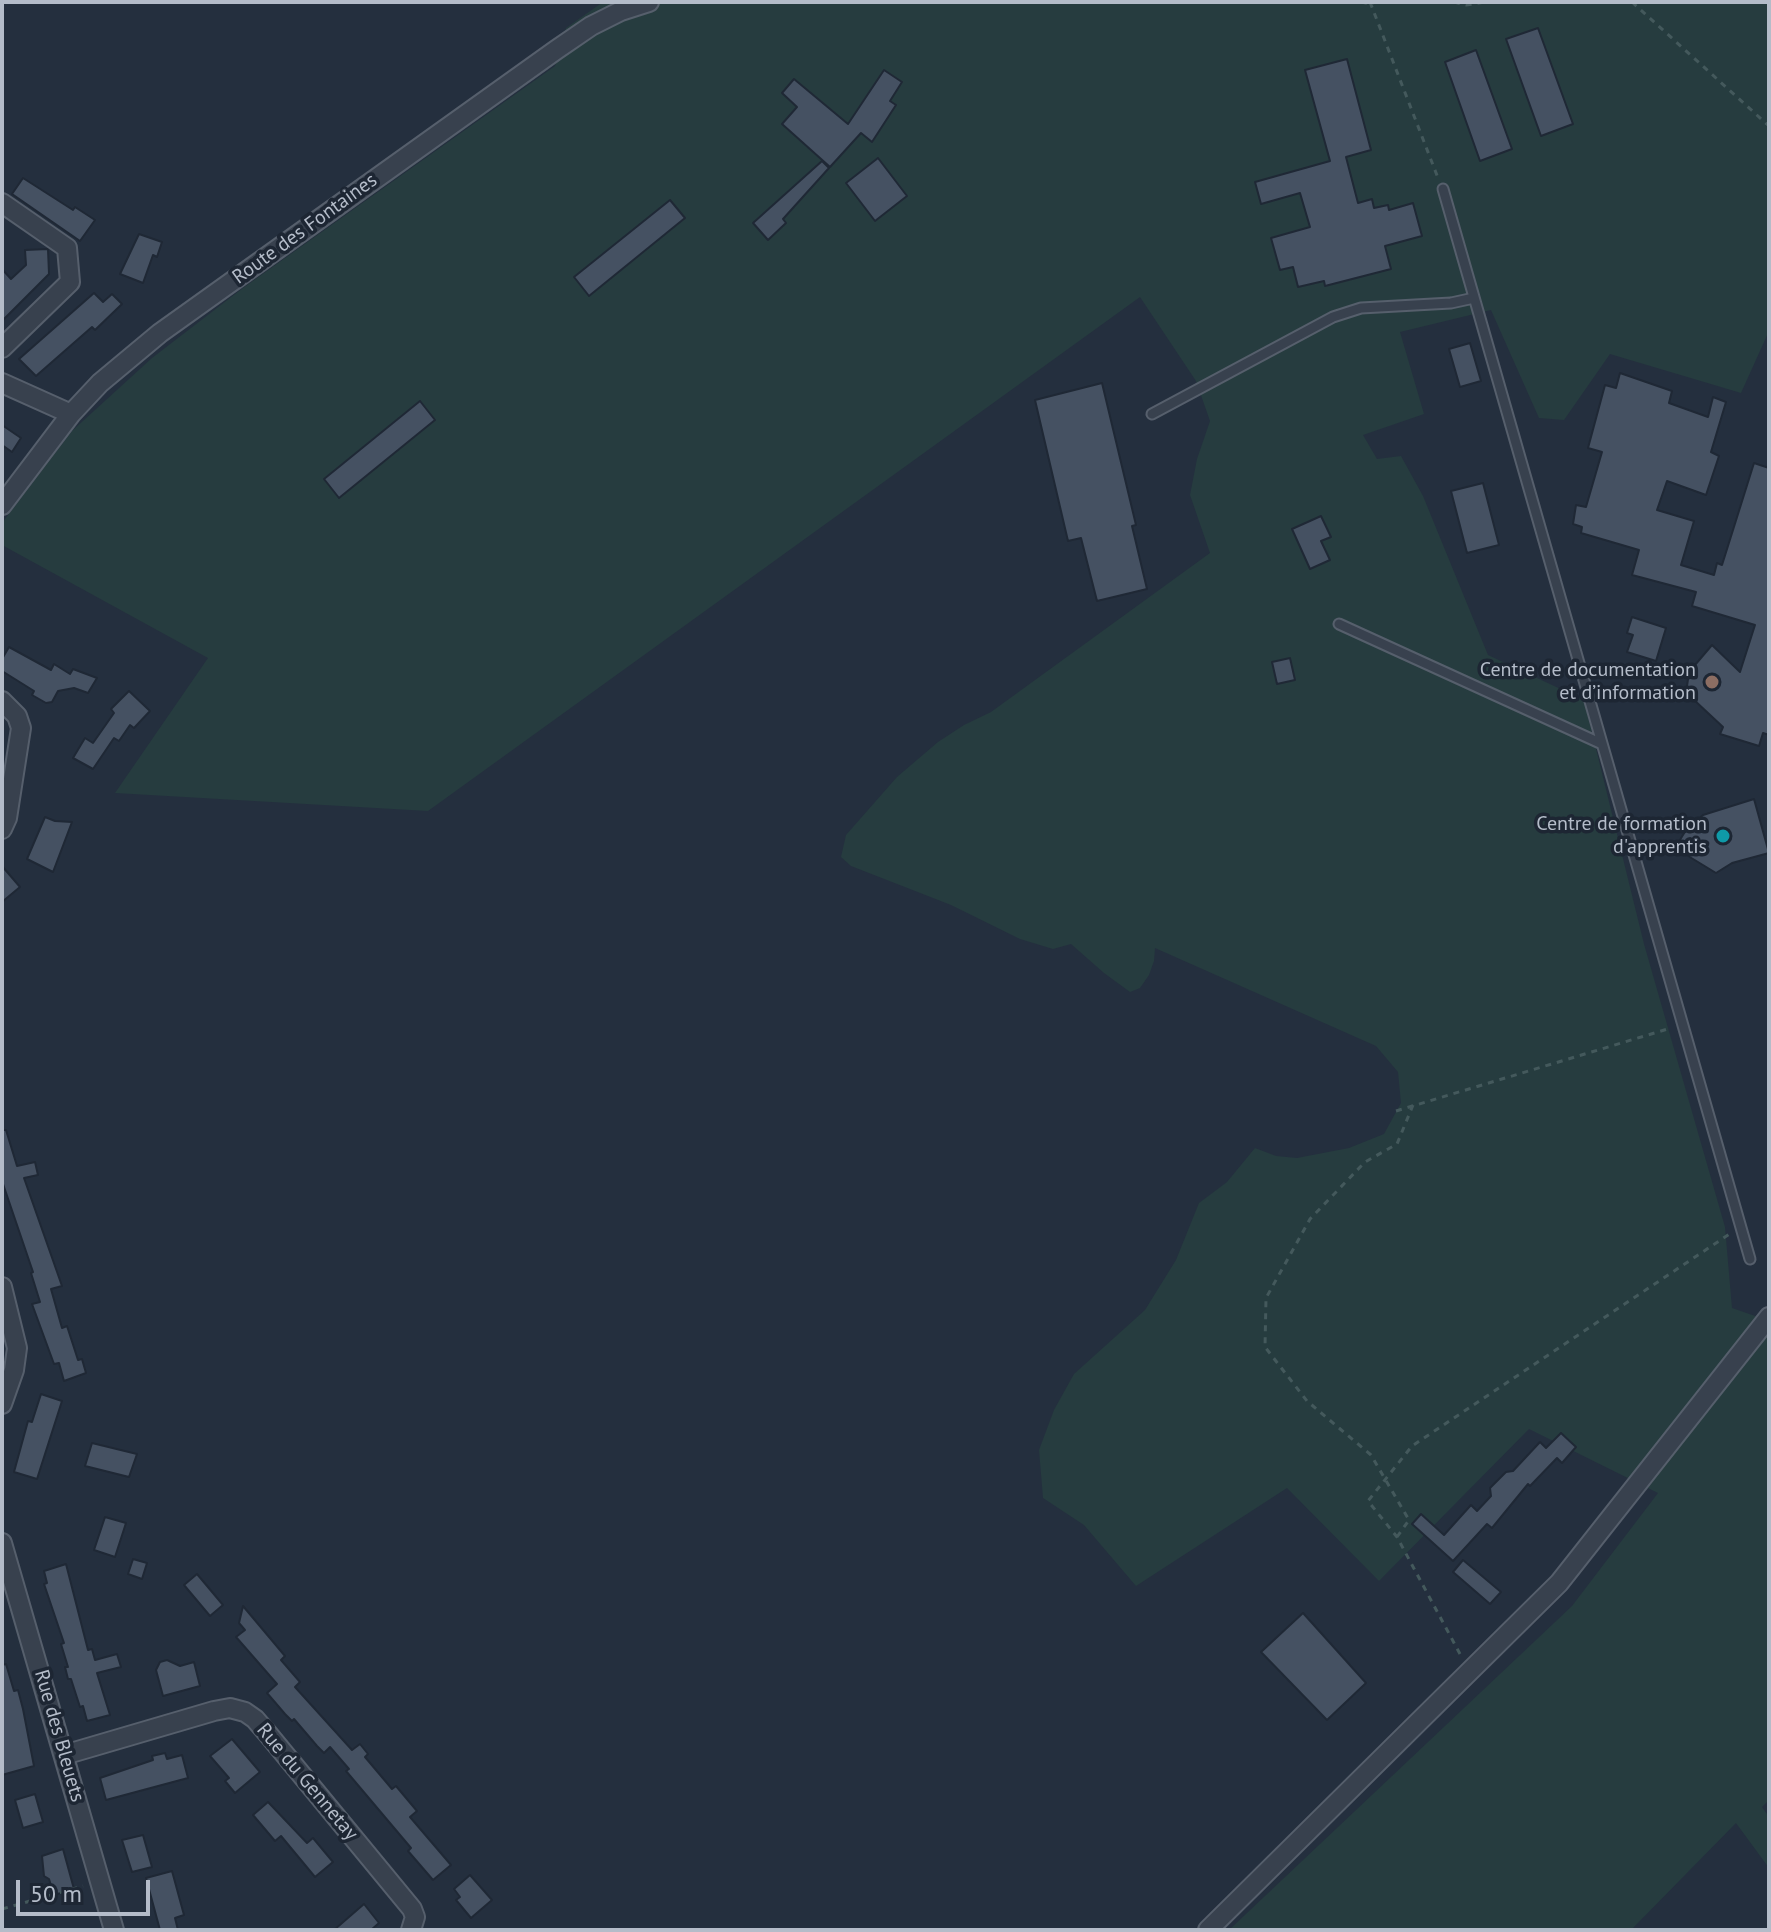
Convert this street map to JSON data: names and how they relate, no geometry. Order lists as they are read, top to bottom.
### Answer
{
  "streets": {
    "street": ["Route des Fontaines", "Rue des Bleuets", "Rue du Gennetay"]
  },
  "crossings": [
    ["Rue des Bleuets", "Rue du Gennetay"]
  ],
  "places": ["Centre de documentation et d’information", "Centre de formation d'apprentis"],
  "scale_bar": "50 m"
}
